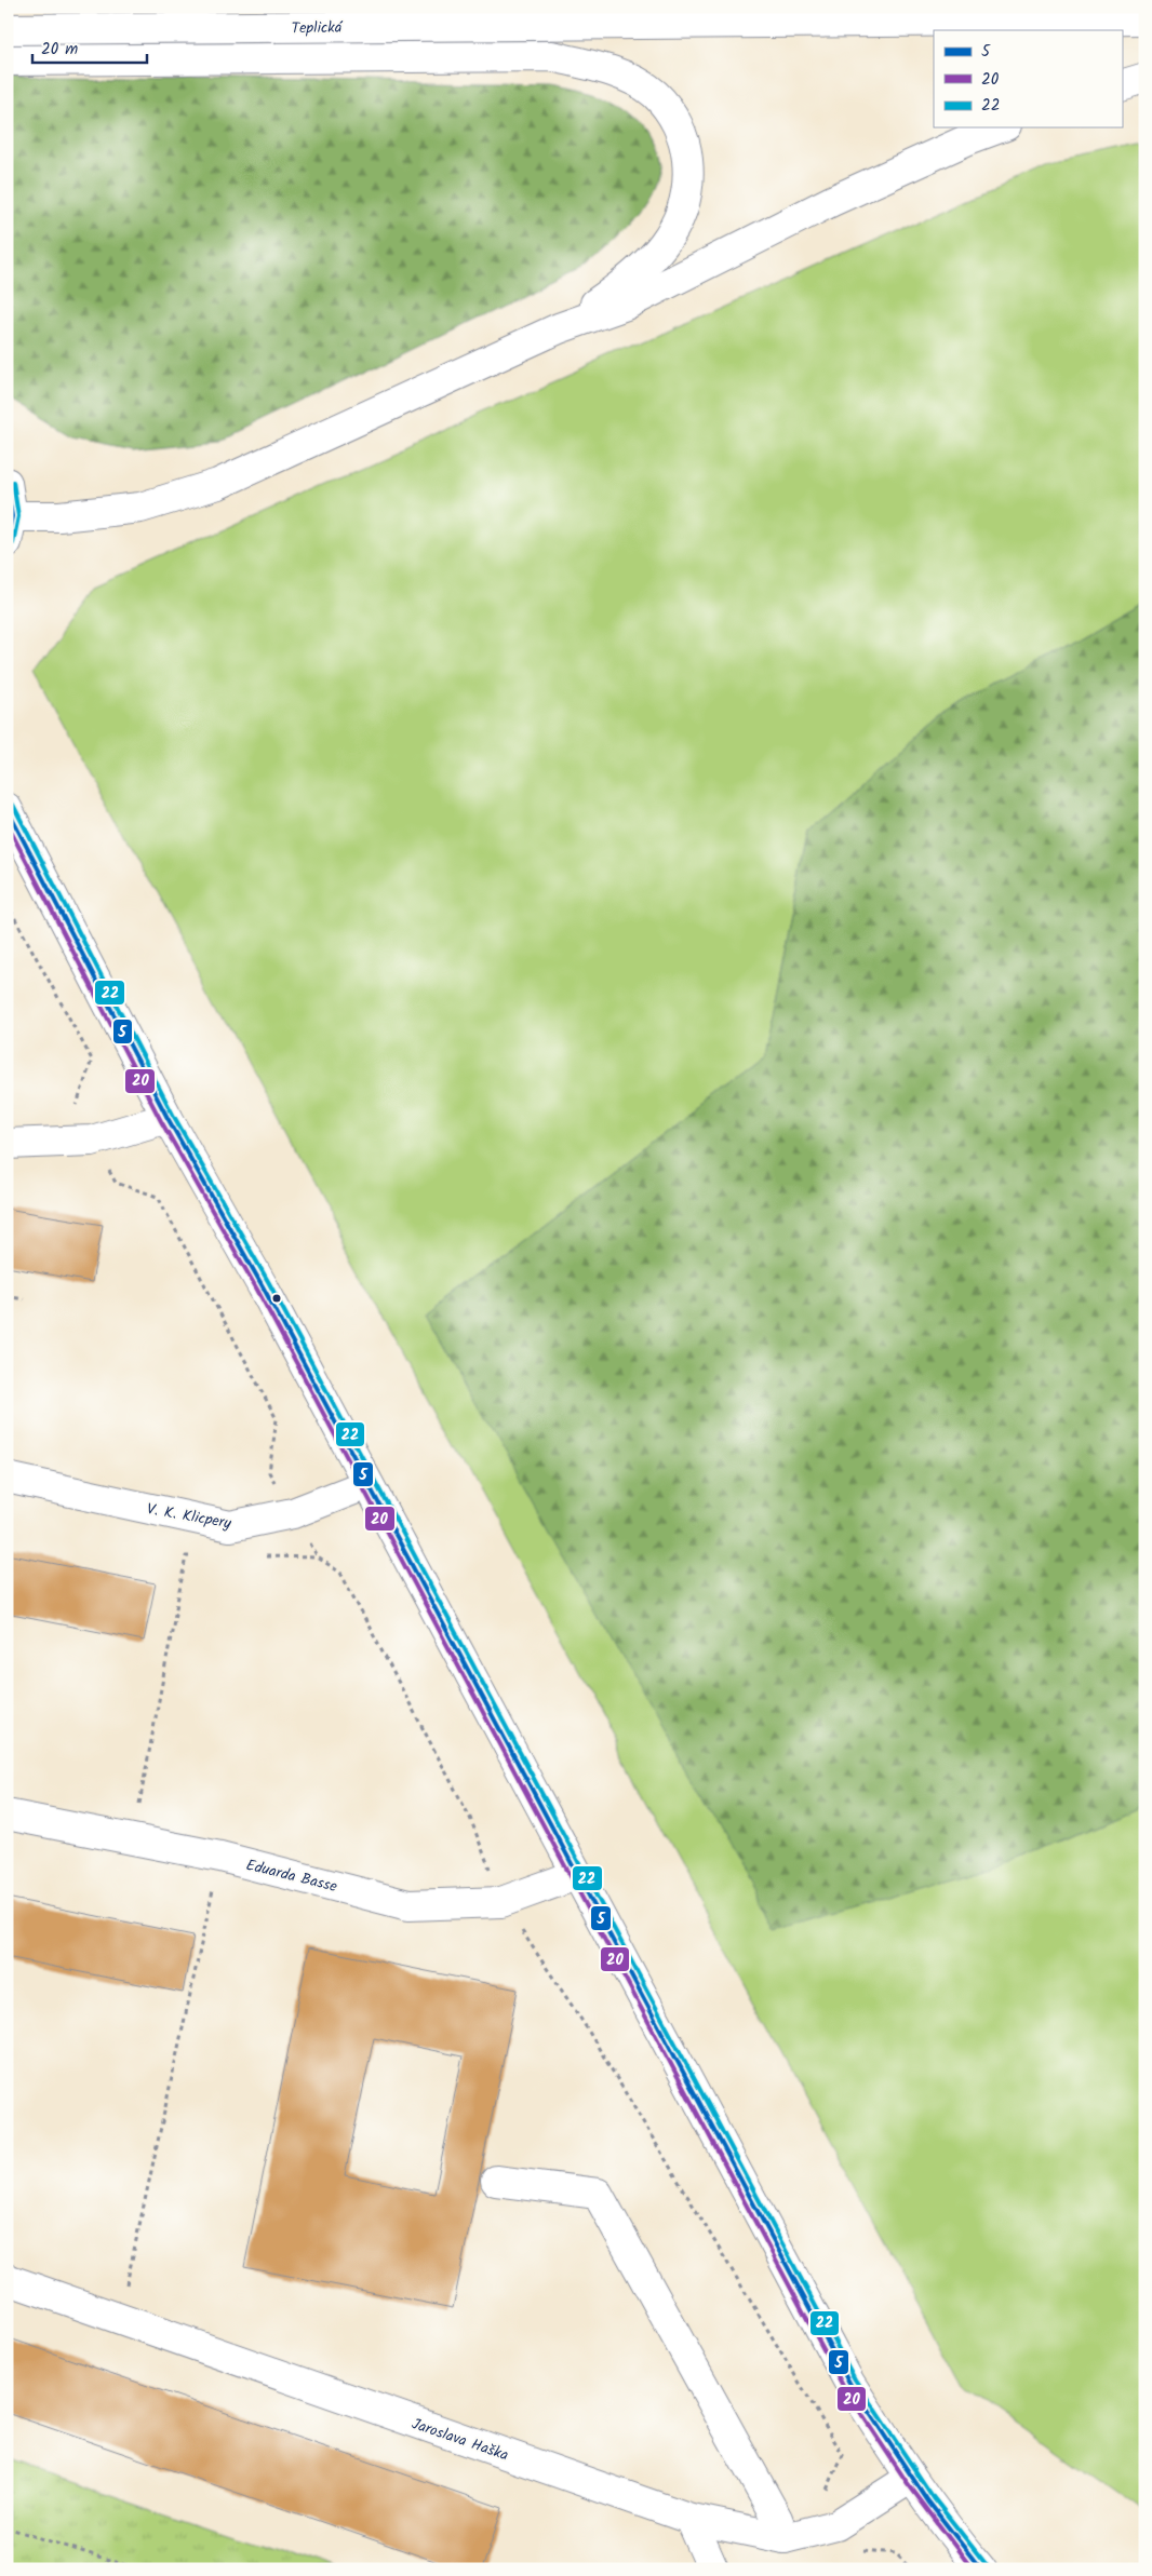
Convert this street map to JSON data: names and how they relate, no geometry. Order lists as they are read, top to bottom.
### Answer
{
  "streets": {
    "main road": [
      "Teplická",
      "V. K. Klicpery",
      "Eduarda Basse",
      "Jaroslava Haška"
    ]
  },
  "lines": ["transit line 22", "transit line 5", "transit line 20"],
  "legend": ["5", "20", "22"],
  "scale_bar": "20 m"
}
